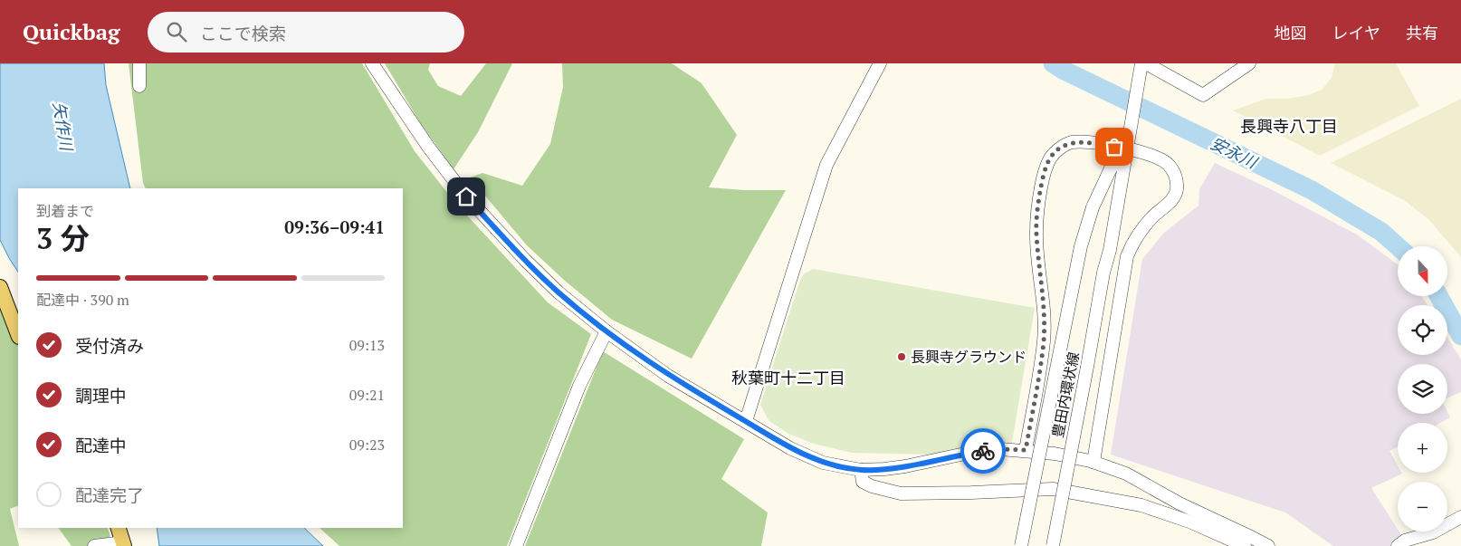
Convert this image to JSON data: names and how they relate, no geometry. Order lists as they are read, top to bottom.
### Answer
{
  "streets": {
    "street": ["豊田内環状線"]
  },
  "districts": ["長興寺八丁目", "秋葉町十二丁目"],
  "water": ["矢作川", "安永川"],
  "places": ["長興寺グラウンド"],
  "north": "bottom",
  "page": {
    "header": "Quickbag",
    "search": "ここで検索",
    "nav": ["地図", "レイヤ", "共有"],
    "heading": ["3 分", "到着まで", "09:36–09:41"],
    "map_buttons": ["+", "−"],
    "bar": "配達中 · 390 m",
    "list": [
      ["受付済み", "09:13"],
      ["調理中", "09:21"],
      ["配達中", "09:23"],
      "配達完了"
    ]
  }
}
